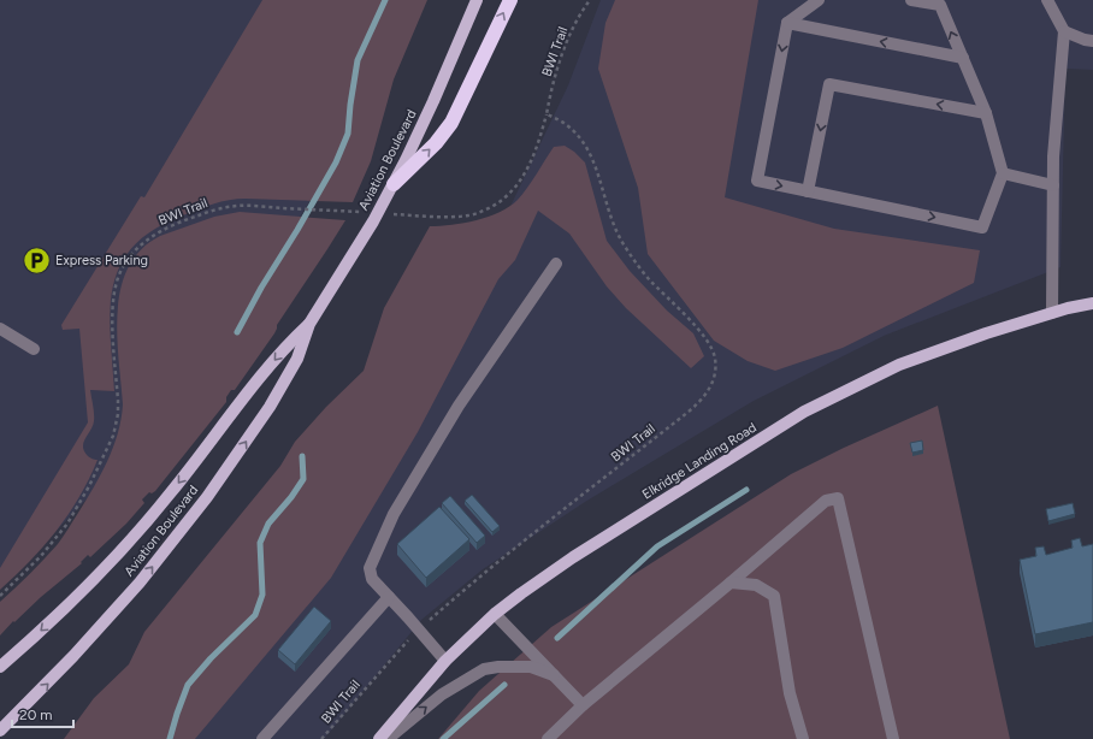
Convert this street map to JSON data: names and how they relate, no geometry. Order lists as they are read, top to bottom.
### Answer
{
  "streets": {
    "main road": ["Aviation Boulevard", "Elkridge Landing Road"],
    "path": ["BWI Trail"]
  },
  "places": {
    "parking": ["Express Parking"]
  },
  "scale_bar": "20 m"
}
